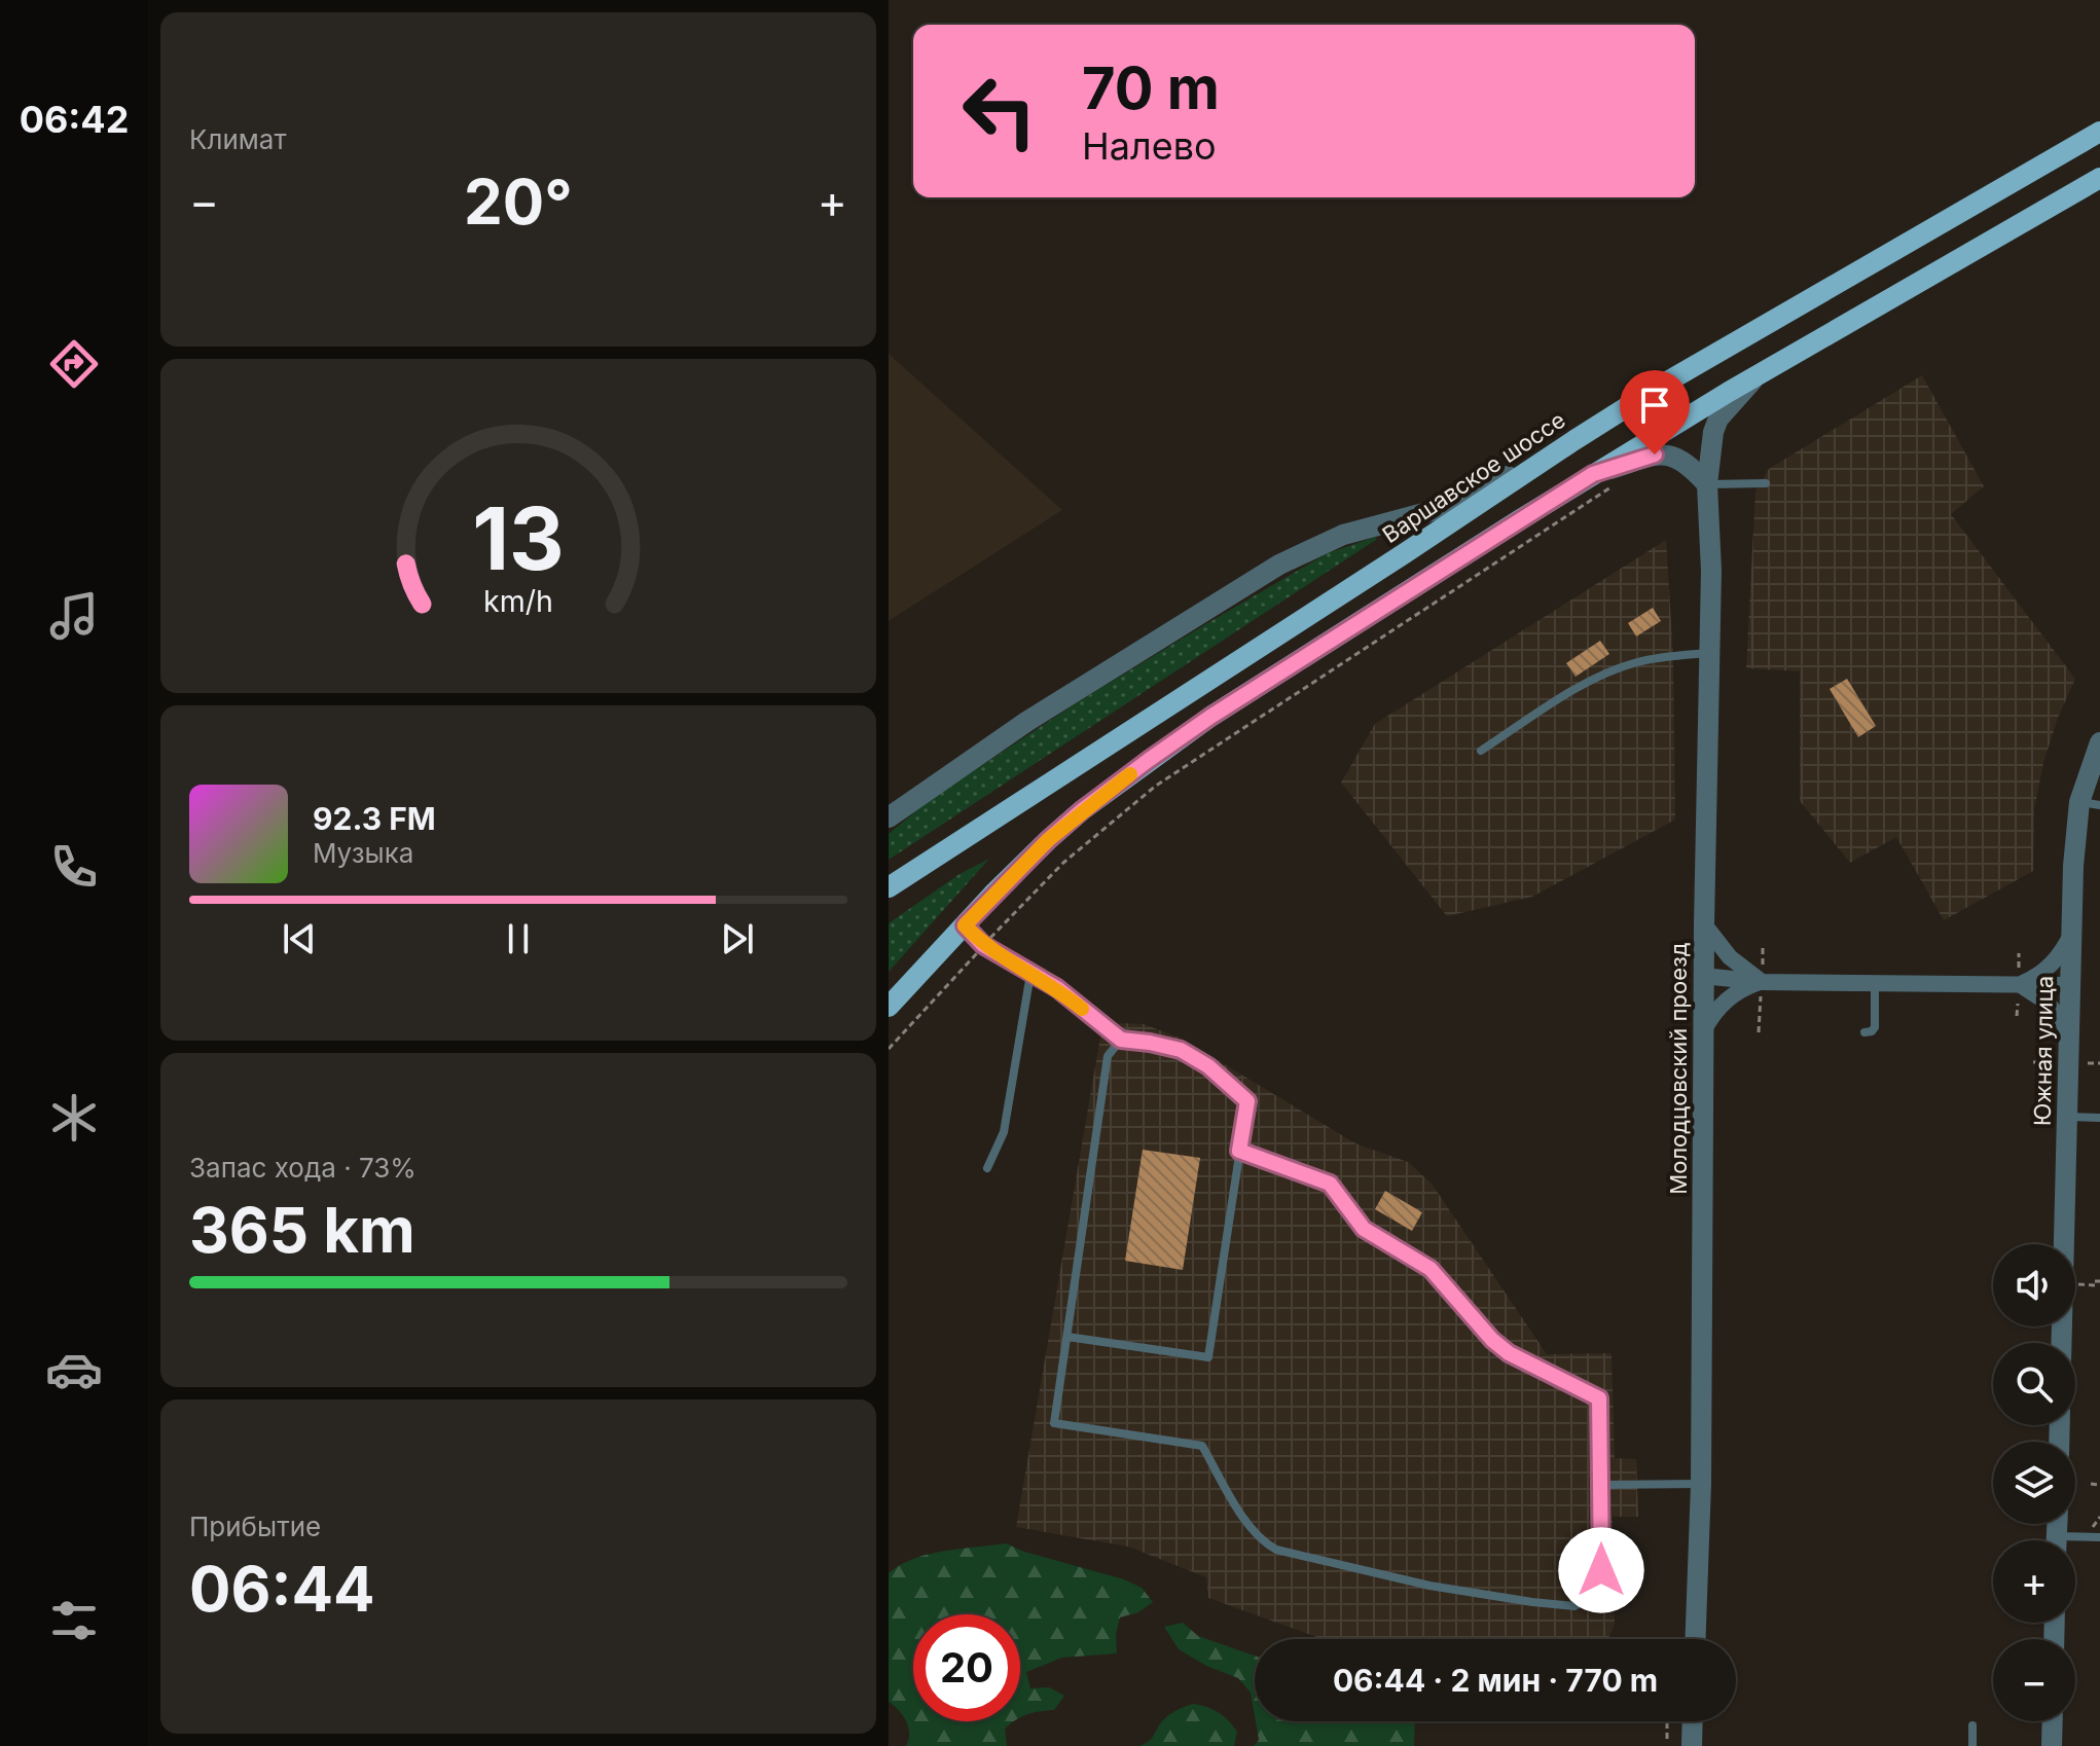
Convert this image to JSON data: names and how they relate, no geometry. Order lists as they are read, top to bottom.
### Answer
{
  "streets": {
    "main road": ["Варшавское шоссе"],
    "street": ["Южная улица", "Молодцовский проезд"]
  },
  "page": {
    "tabs": "06:42",
    "tile": [
      "Климат",
      ["Запас хода · 73%", "365 km"],
      ["Прибытие", "06:44"]
    ],
    "turn": ["70 m", "Налево"],
    "heat": ["−", "20°", "+"],
    "song": ["92.3 FM", "Музыка"],
    "map_buttons": ["+", "−"],
    "limit": "20",
    "trip": "06:44 · 2 мин · 770 m",
    "gauge": ["13", "km/h"]
  }
}
